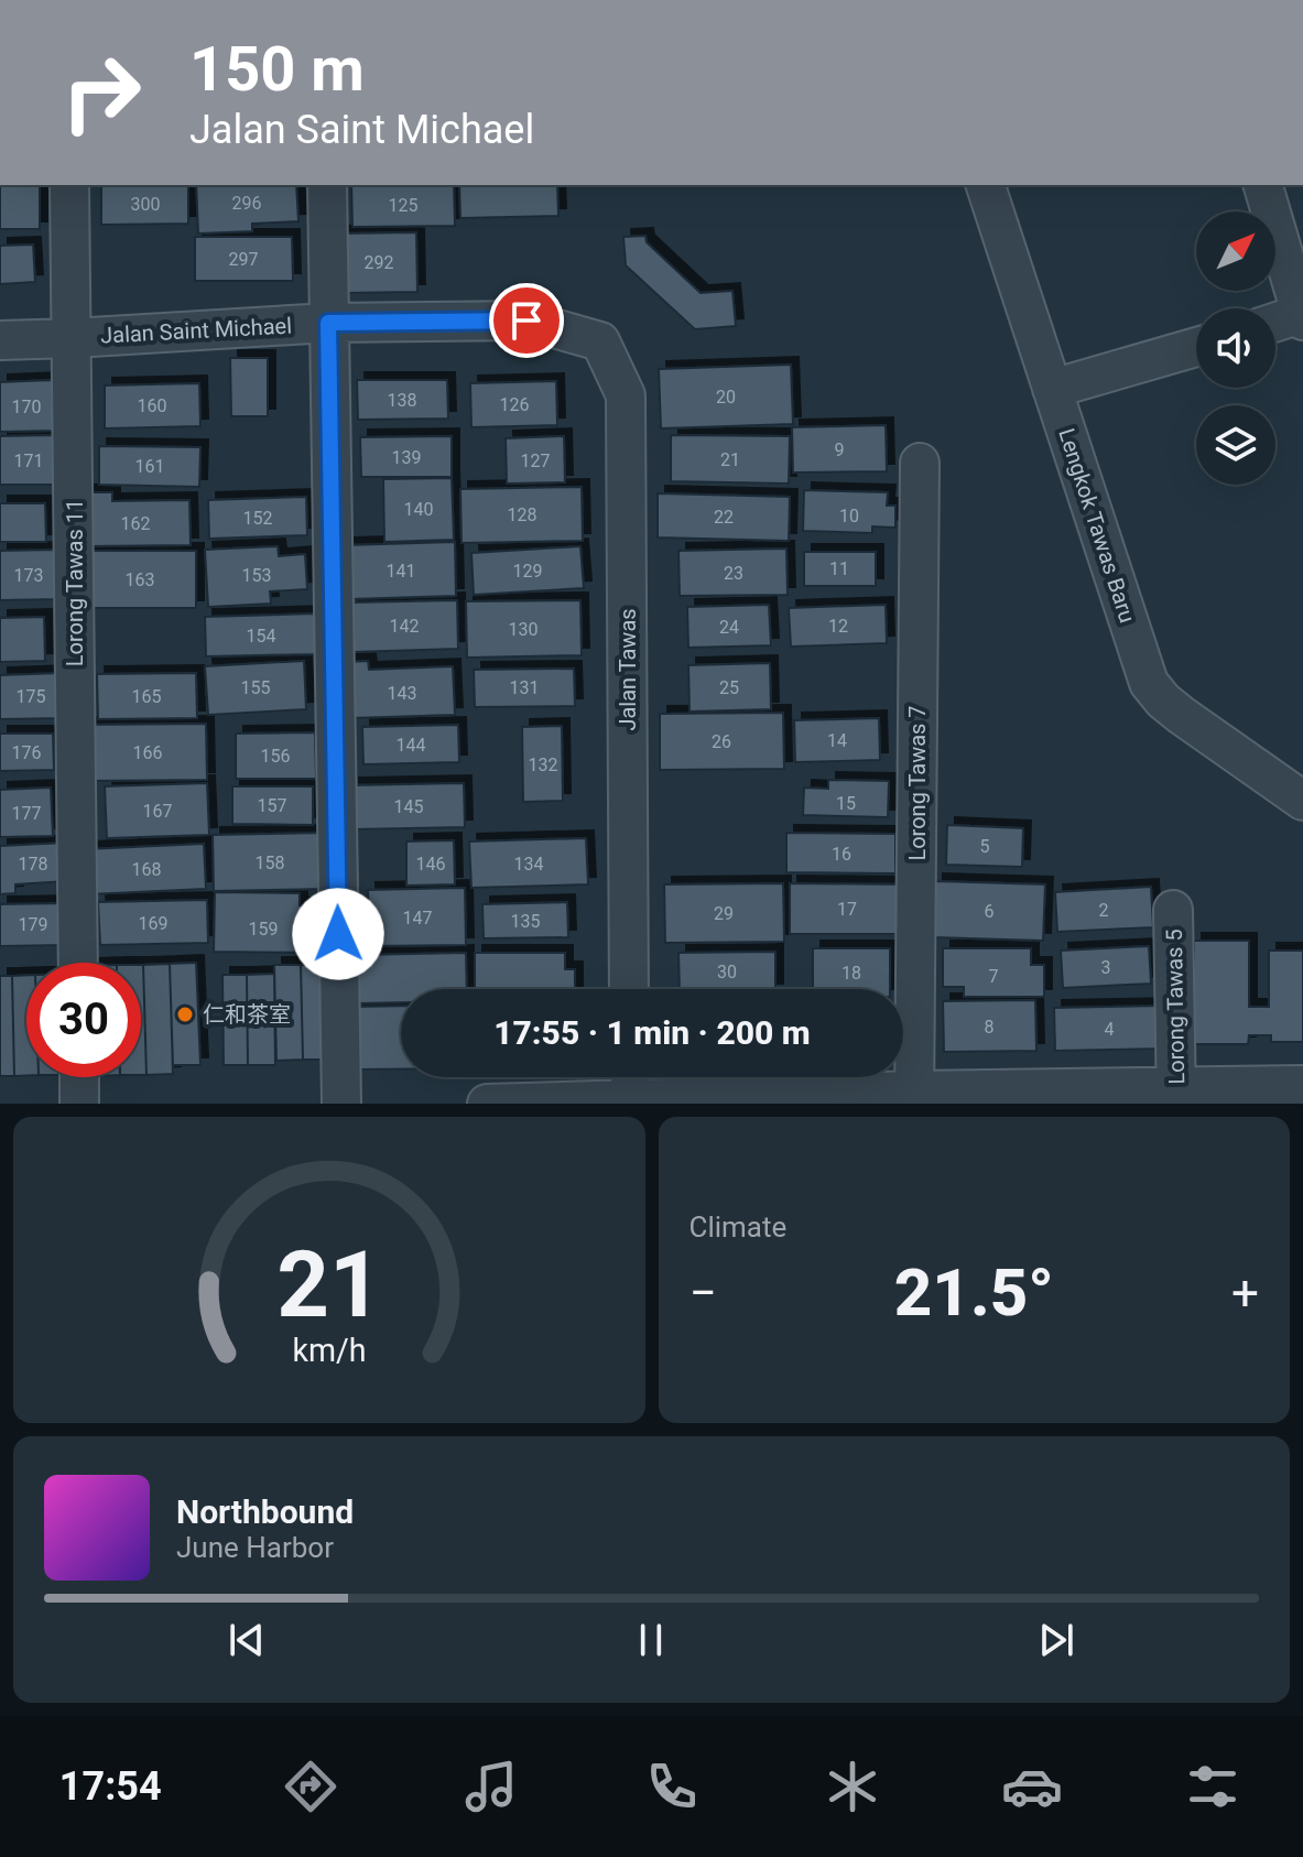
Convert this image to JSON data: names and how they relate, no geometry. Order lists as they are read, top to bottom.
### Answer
{
  "streets": {
    "street": [
      "Jalan Saint Michael",
      "Lengkok Tawas Baru",
      "Lorong Tawas 11",
      "Jalan Tawas",
      "Lorong Tawas 7",
      "Lorong Tawas 5"
    ]
  },
  "crossings": [
    ["Jalan Saint Michael", "Lorong Tawas 11"],
    ["Jalan Saint Michael", "Jalan Tawas"]
  ],
  "places": ["仁和茶室"],
  "house_numbers": [
    "296",
    "300",
    "125",
    "297",
    "292",
    "20",
    "138",
    "126",
    "160",
    "170",
    "9",
    "139",
    "21",
    "171",
    "127",
    "161",
    "140",
    "128",
    "10",
    "22",
    "152",
    "162",
    "11",
    "141",
    "129",
    "23",
    "173",
    "153",
    "163",
    "142",
    "12",
    "24",
    "130",
    "154",
    "155",
    "131",
    "25",
    "143",
    "175",
    "165",
    "14",
    "26",
    "144",
    "176",
    "166",
    "156",
    "132",
    "15",
    "157",
    "145",
    "167",
    "177",
    "5",
    "16",
    "158",
    "178",
    "146",
    "134",
    "168",
    "17",
    "2",
    "6",
    "29",
    "147",
    "135",
    "169",
    "179",
    "159",
    "3",
    "30",
    "18",
    "7",
    "8",
    "4"
  ],
  "north": "top right",
  "page": {
    "turn": ["150 m", "Jalan Saint Michael"],
    "limit": "30",
    "trip": "17:55 · 1 min · 200 m",
    "tile": "Climate",
    "heat": ["−", "21.5°", "+"],
    "song": ["Northbound", "June Harbor"],
    "tabs": "17:54",
    "gauge": ["21", "km/h"]
  }
}
